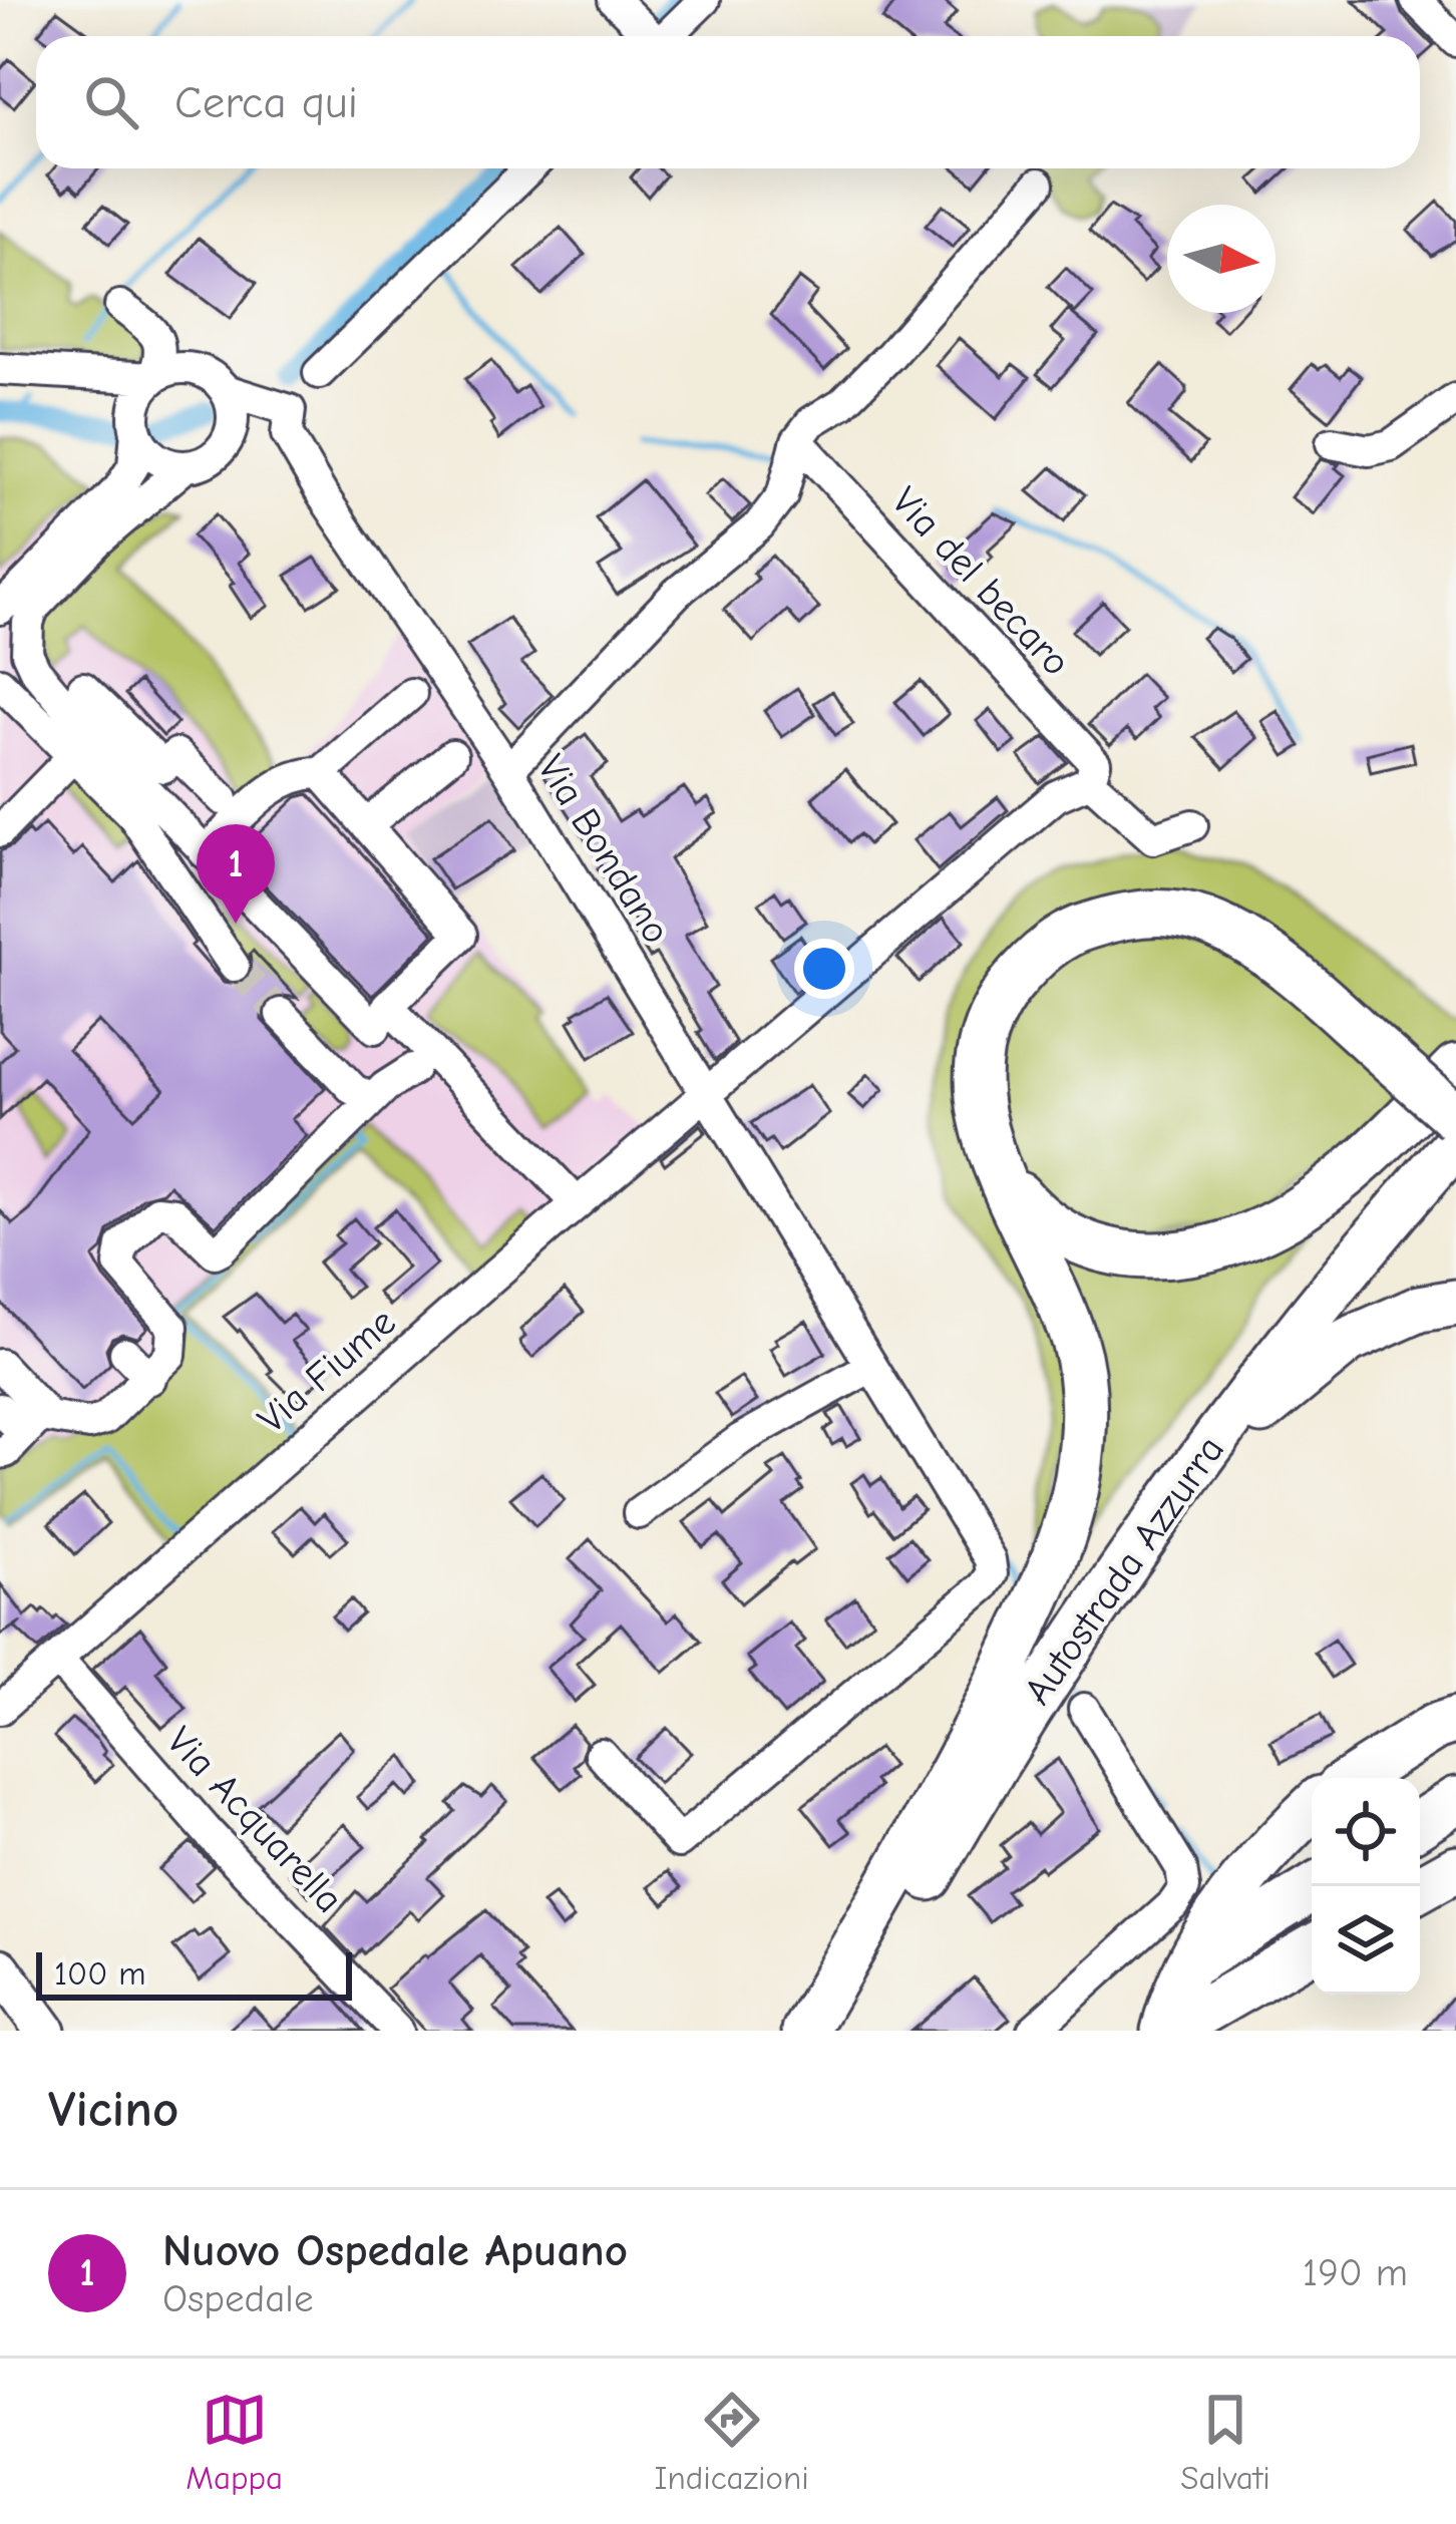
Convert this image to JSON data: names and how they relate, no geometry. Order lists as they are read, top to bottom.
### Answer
{
  "streets": {
    "highway": ["Autostrada Azzurra"],
    "street": [
      "Via del becaro",
      "Via Bondano",
      "Via Fiume",
      "Via Acquarella"
    ]
  },
  "crossings": [
    ["Via del becaro", "Via Fiume"],
    ["Via Bondano", "Via Fiume"],
    ["Via Fiume", "Via Acquarella"]
  ],
  "scale_bar": "100 m",
  "north": "right",
  "page": {
    "search": "Cerca qui",
    "pins": "1",
    "scale": "100 m",
    "heading": "Vicino",
    "list": [
      {
        "mark": "1",
        "name": "Nuovo Ospedale Apuano",
        "note": "Ospedale",
        "value": "190 m"
      }
    ],
    "nav": ["Mappa", "Indicazioni", "Salvati"]
  }
}
